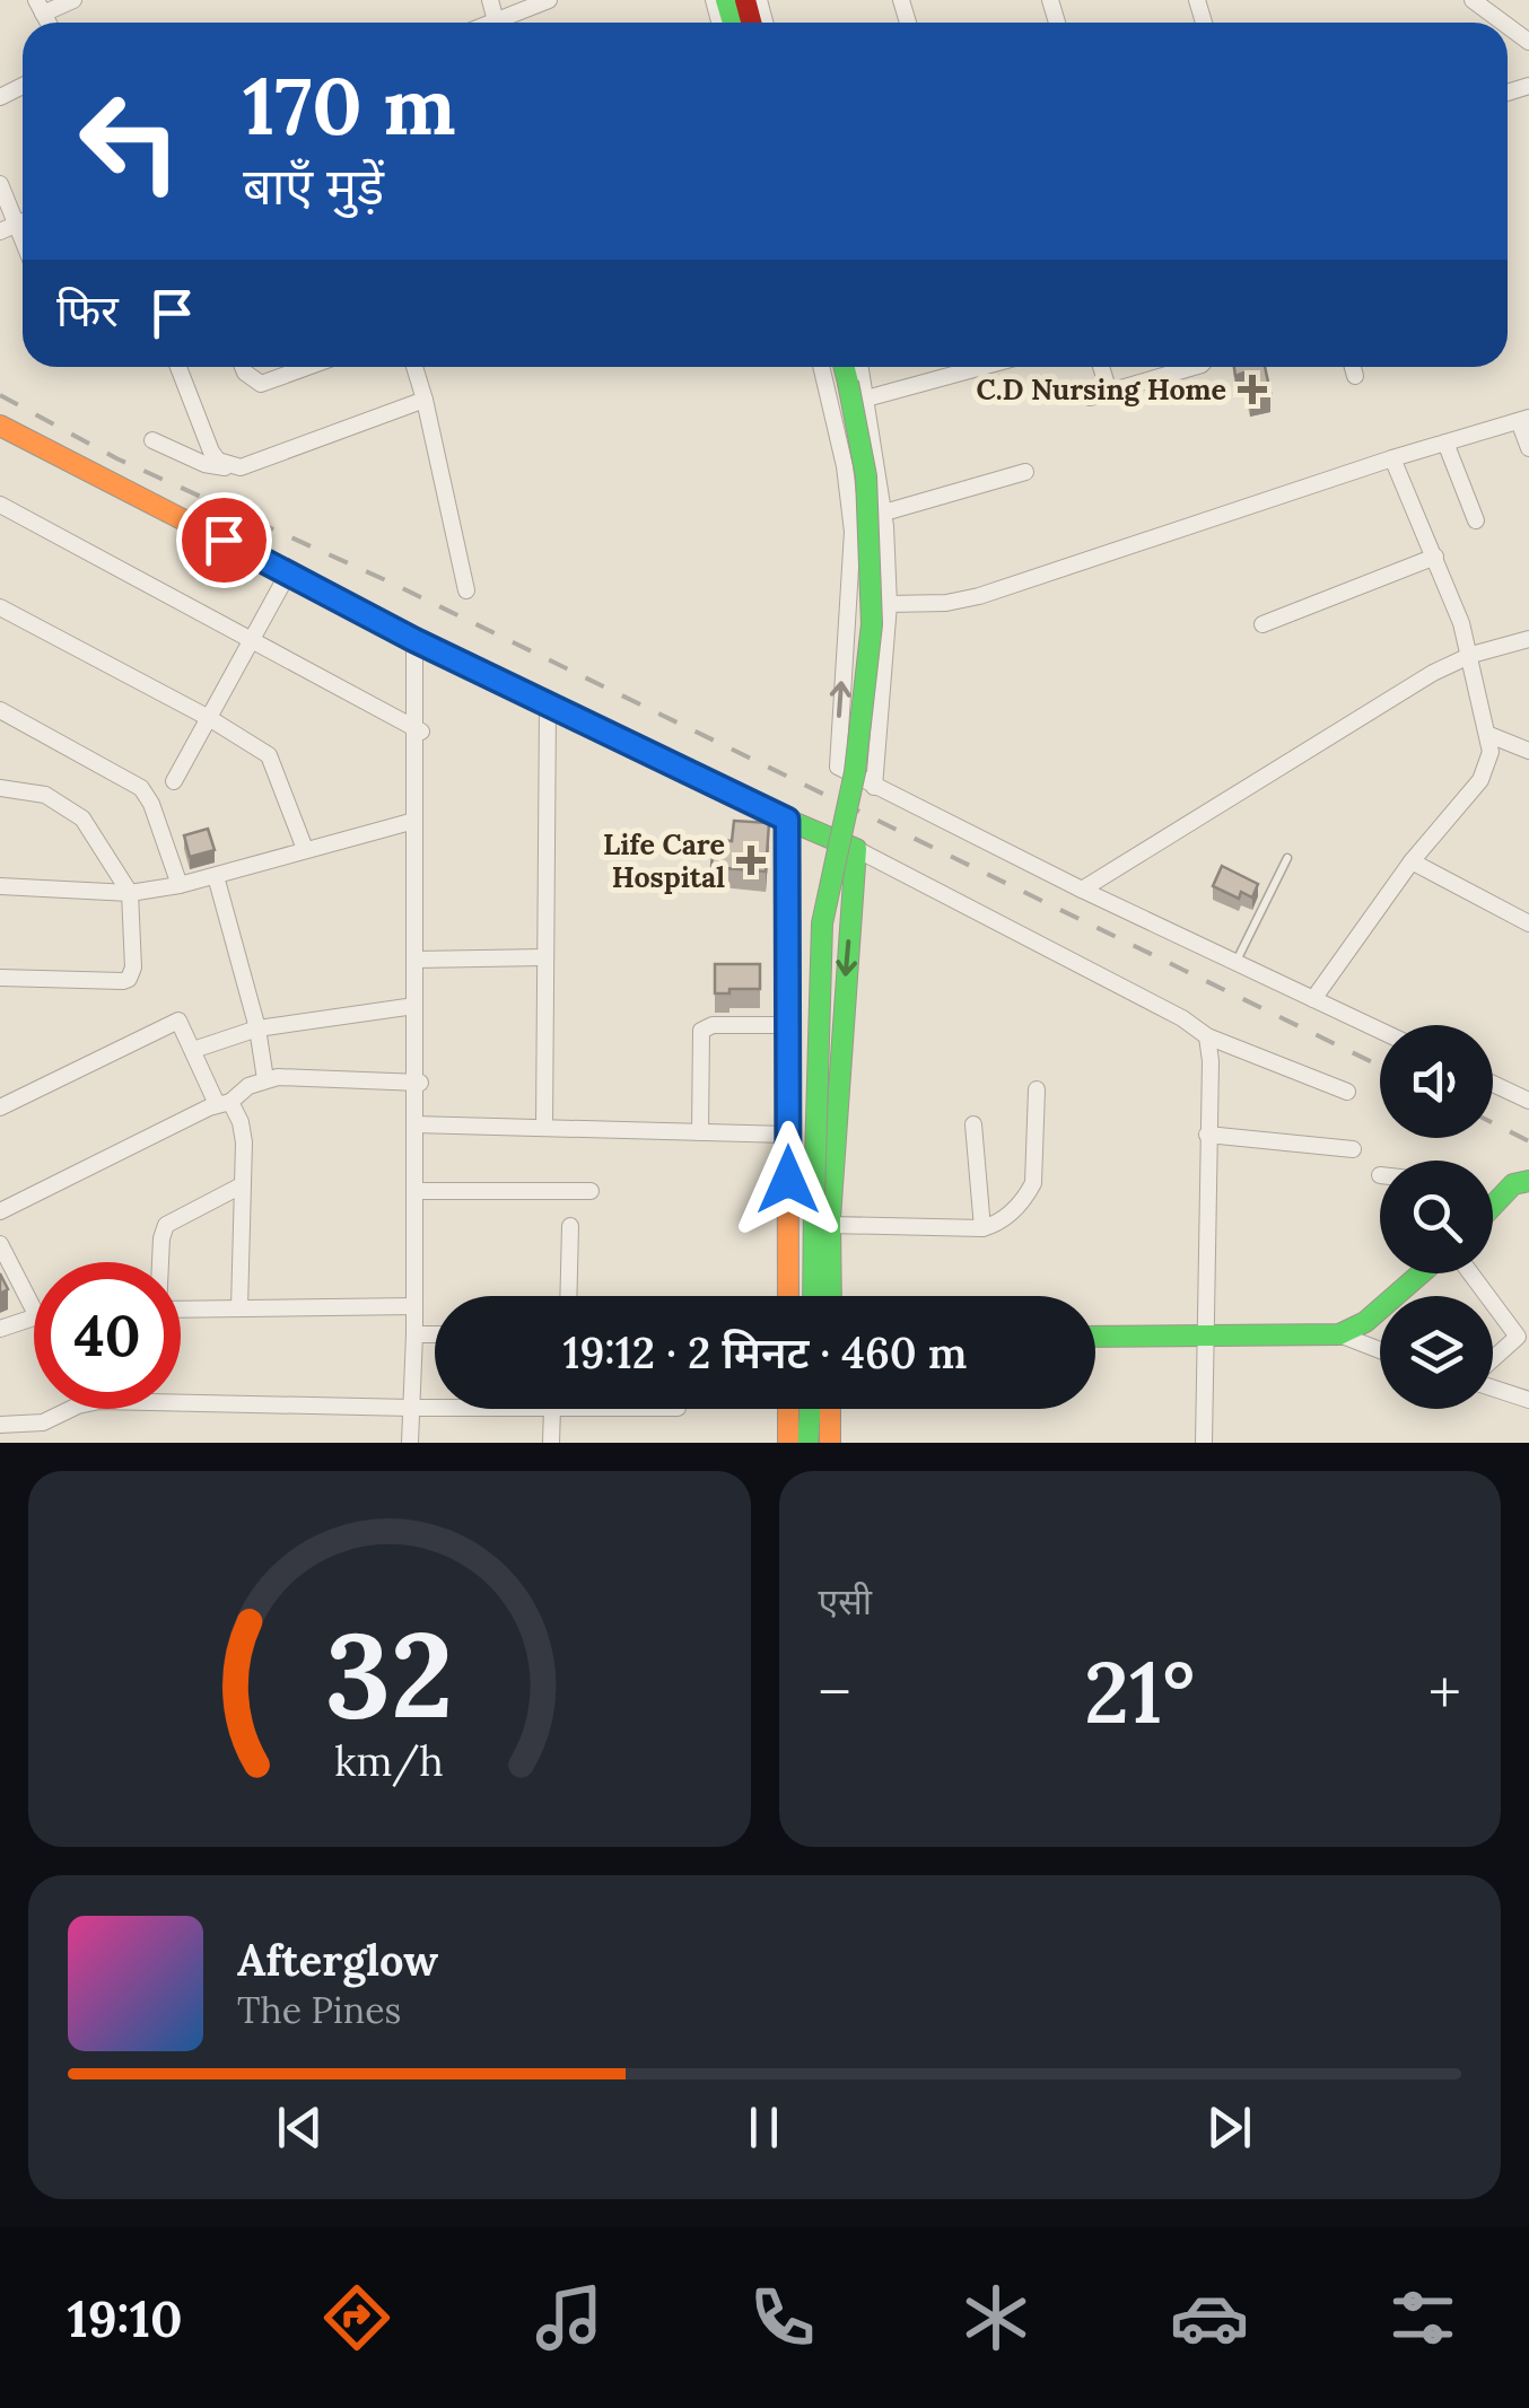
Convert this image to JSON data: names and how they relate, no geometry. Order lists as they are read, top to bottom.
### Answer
{
  "places": {
    "health": ["C.D Nursing Home", "Life Care Hospital"]
  },
  "page": {
    "turn": ["170 m", "बाएँ मुड़ें"],
    "then": "फिर",
    "limit": "40",
    "trip": "19:12 · 2 मिनट · 460 m",
    "tile": "एसी",
    "heat": ["−", "21°", "+"],
    "song": ["Afterglow", "The Pines"],
    "tabs": "19:10",
    "gauge": ["32", "km/h"]
  }
}
